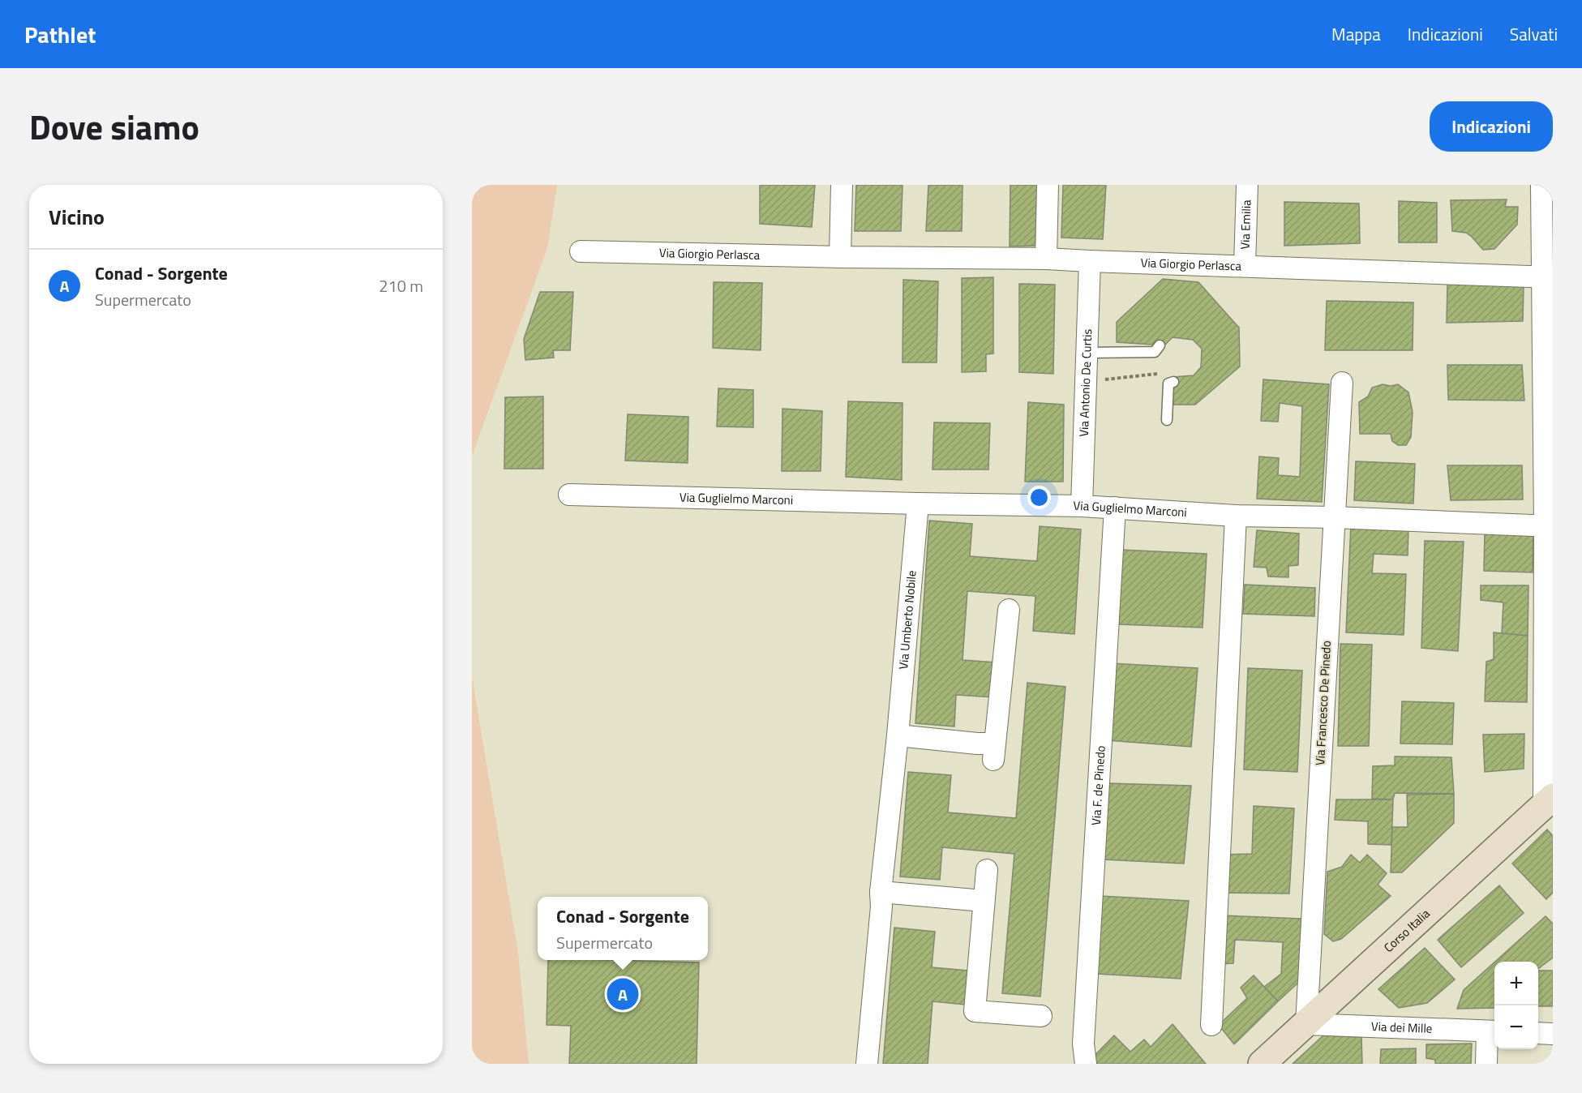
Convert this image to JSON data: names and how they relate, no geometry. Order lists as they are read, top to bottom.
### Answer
{
  "streets": {
    "main road": ["Corso Italia"],
    "street": [
      "Via Emilia",
      "Via Giorgio Perlasca",
      "Via Antonio De Curtis",
      "Via Guglielmo Marconi",
      "Via Umberto Nobile",
      "Via Francesco De Pinedo",
      "Via F. de Pinedo",
      "Via dei Mille"
    ]
  },
  "crossings": [
    ["Via Emilia", "Via Giorgio Perlasca"],
    ["Via Giorgio Perlasca", "Via Antonio De Curtis"],
    ["Via Antonio De Curtis", "Via Guglielmo Marconi"],
    ["Via Guglielmo Marconi", "Via Umberto Nobile"],
    ["Via Guglielmo Marconi", "Via Francesco De Pinedo"],
    ["Via Guglielmo Marconi", "Via F. de Pinedo"],
    ["Via Francesco De Pinedo", "Corso Italia"],
    ["Via Francesco De Pinedo", "Via dei Mille"],
    ["Corso Italia", "Via dei Mille"]
  ],
  "page": {
    "header": "Pathlet",
    "nav": ["Mappa", "Indicazioni", "Salvati"],
    "title": "Dove siamo",
    "buttons": "Indicazioni",
    "heading": "Vicino",
    "list": [
      {
        "mark": "A",
        "name": "Conad - Sorgente",
        "note": "Supermercato",
        "value": "210 m"
      }
    ],
    "popup": ["Conad - Sorgente", "Supermercato"],
    "map_buttons": ["+", "−"],
    "pins": "A"
  }
}
